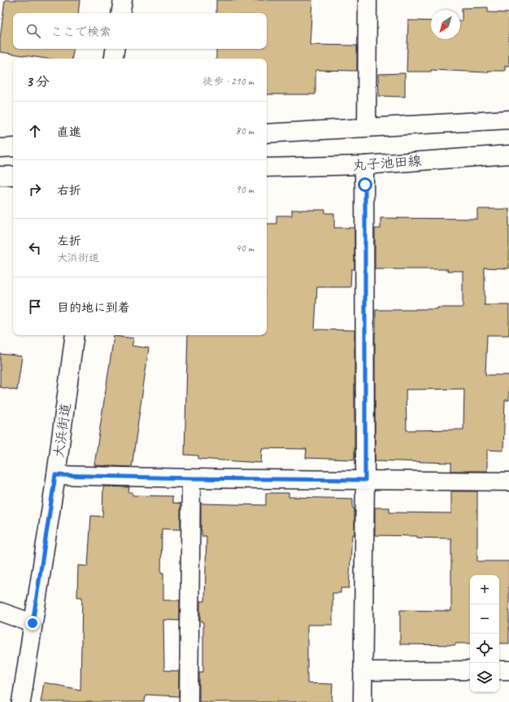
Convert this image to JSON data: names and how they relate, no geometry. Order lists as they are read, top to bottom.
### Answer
{
  "streets": {
    "street": ["丸子池田線", "大浜街道"]
  },
  "north": "bottom left",
  "page": {
    "search": "ここで検索",
    "heading": ["3 分", "徒歩 · 210 m"],
    "list": [
      ["直進", "80 m"],
      ["右折", "90 m"],
      ["左折", "大浜街道", "40 m"],
      "目的地に到着"
    ],
    "map_buttons": ["+", "−"]
  }
}
